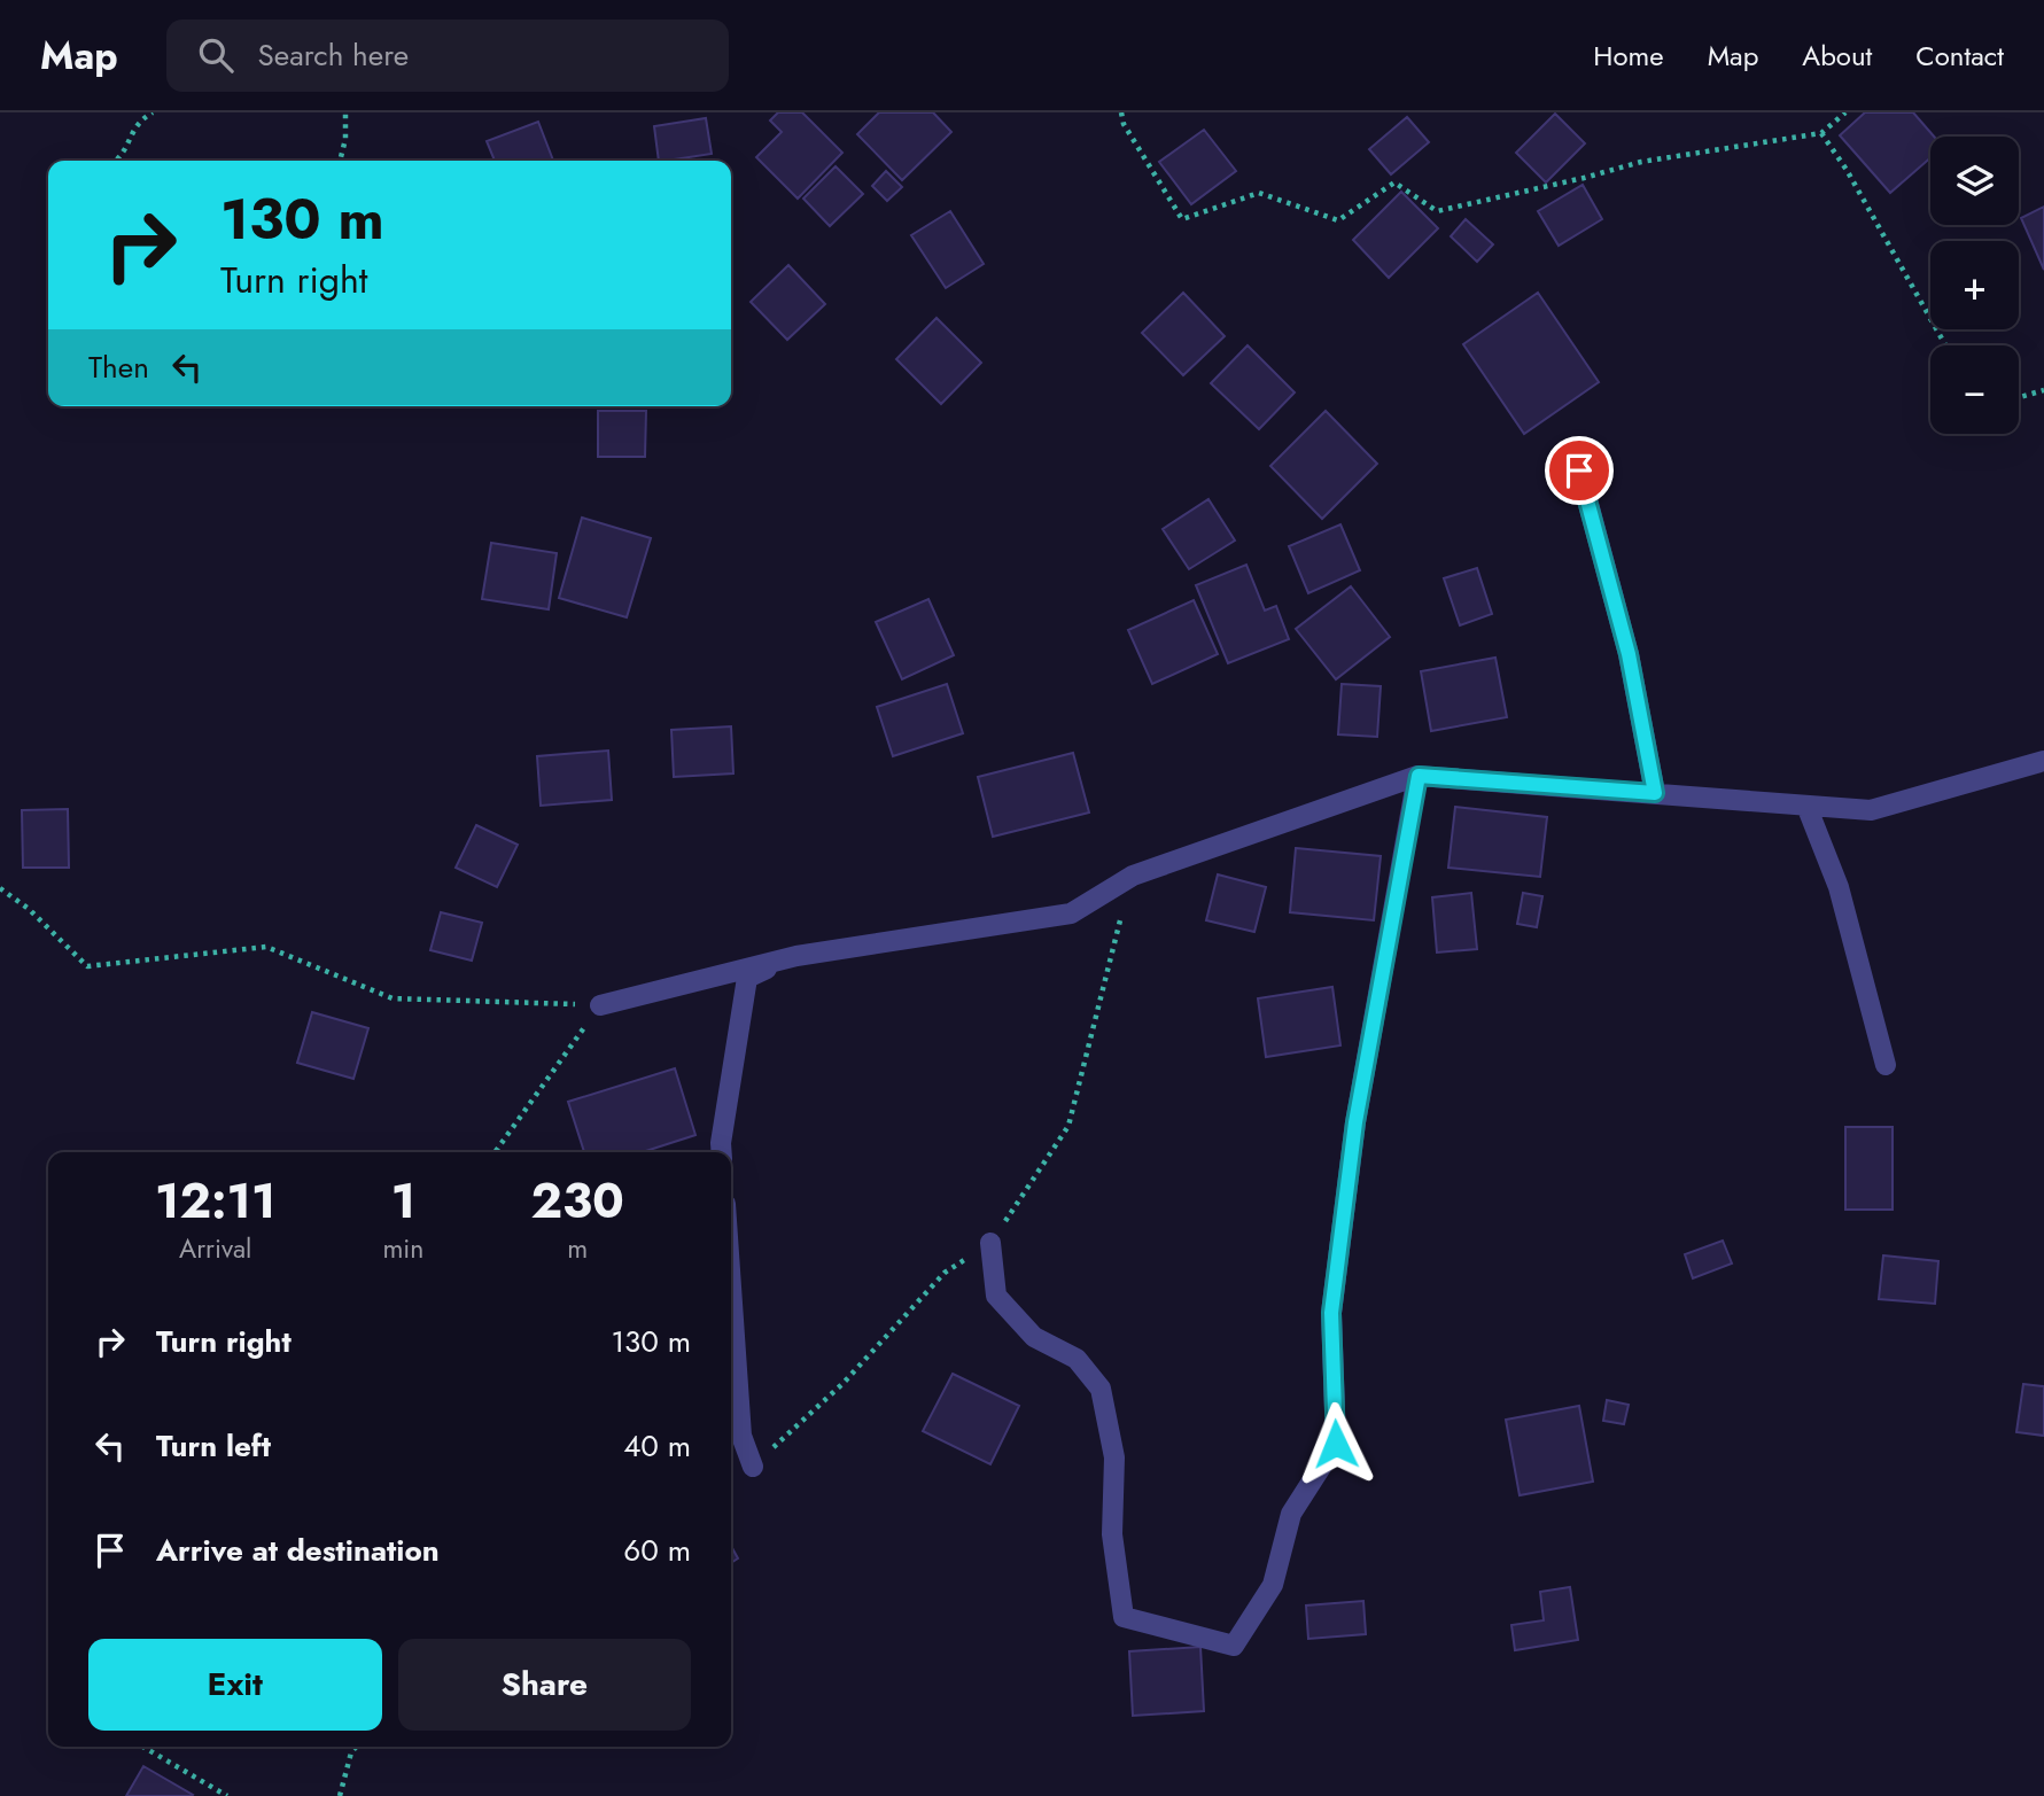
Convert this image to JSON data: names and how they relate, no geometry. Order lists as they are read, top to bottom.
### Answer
{
  "page": {
    "header": "Map",
    "search": "Search here",
    "nav": [
      "Home",
      "Map",
      "About",
      "Contact"
    ],
    "map_buttons": ["+", "−"],
    "turn": ["130 m", "Turn right"],
    "then": "Then",
    "eta": [
      "12:11",
      "Arrival",
      "1",
      "min",
      "230",
      "m"
    ],
    "list": [
      {
        "name": "Turn right",
        "value": "130 m"
      },
      {
        "name": "Turn left",
        "value": "40 m"
      },
      {
        "name": "Arrive at destination",
        "value": "60 m"
      }
    ],
    "buttons": ["Exit", "Share"]
  }
}
